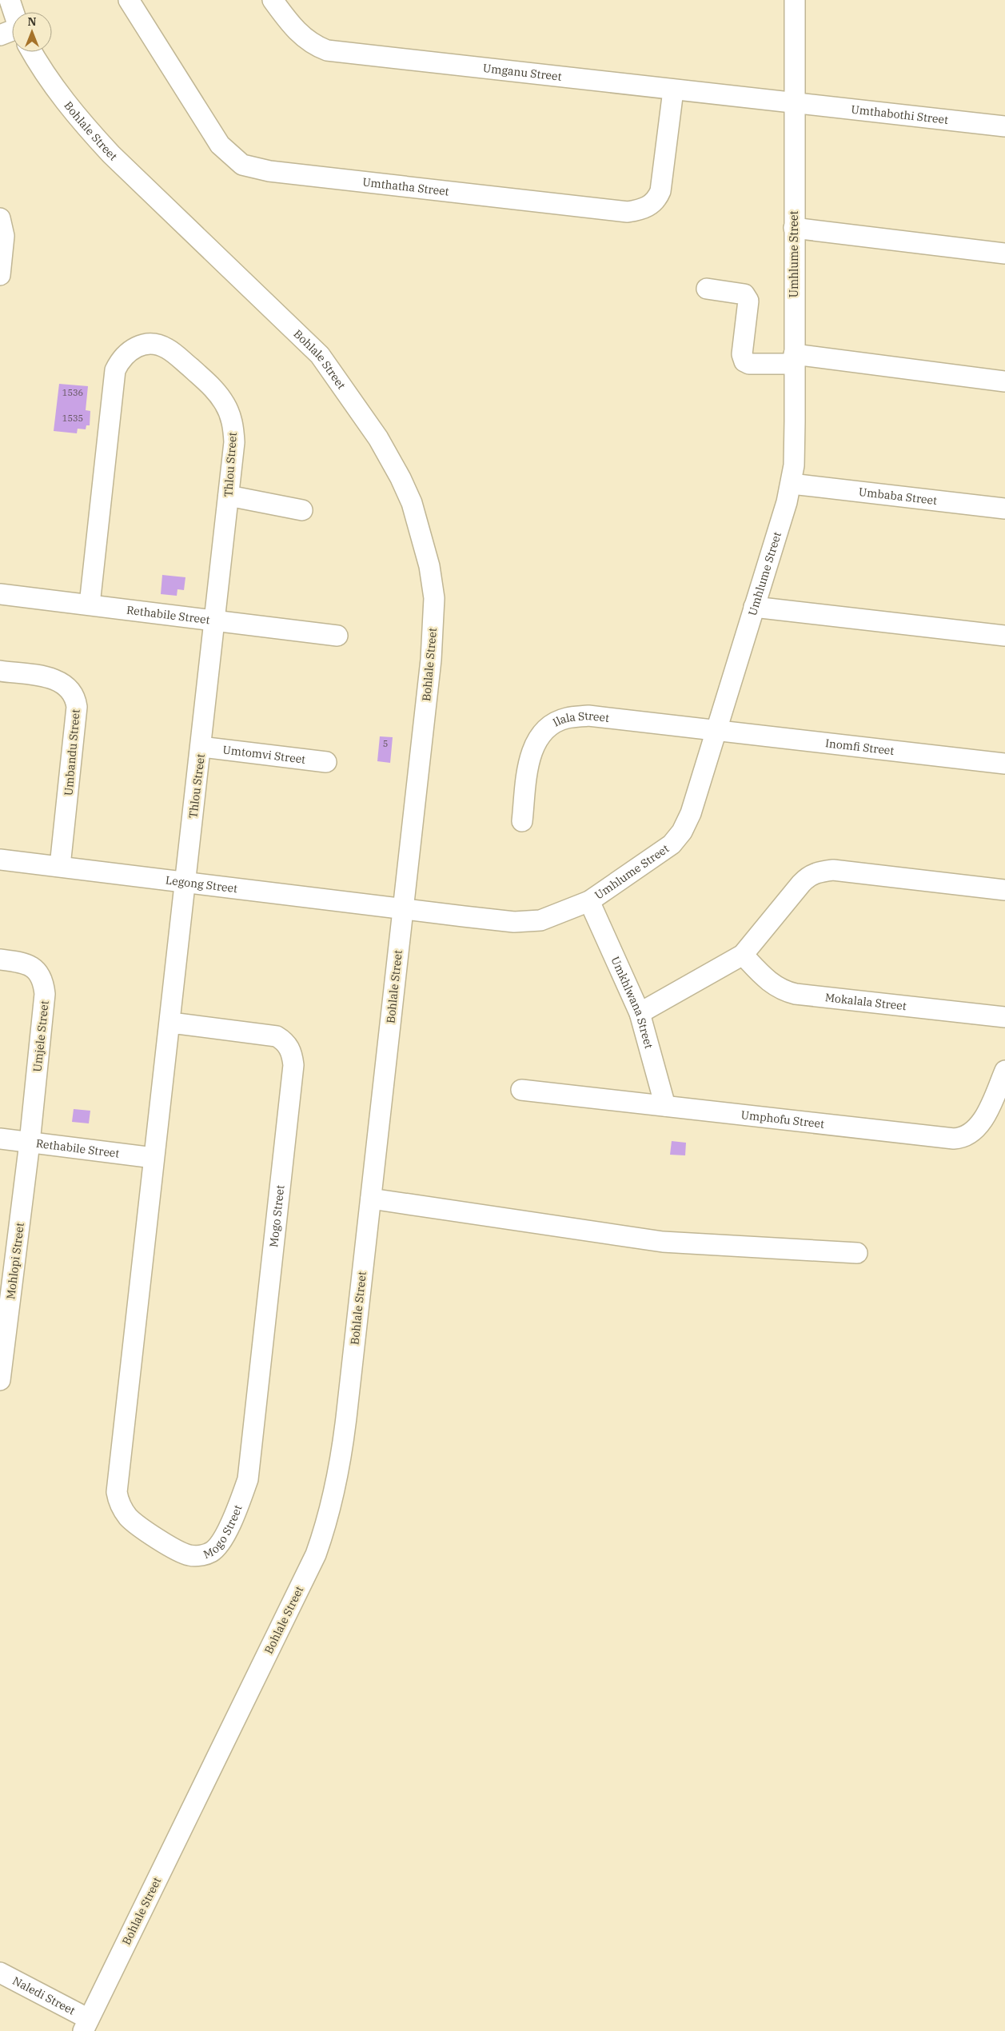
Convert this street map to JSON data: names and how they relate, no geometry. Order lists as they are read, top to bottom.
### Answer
{
  "streets": {
    "street": [
      "Umganu Street",
      "Umthabothi Street",
      "Bohlale Street",
      "Umthatha Street",
      "Umhlume Street",
      "Thlou Street",
      "Umbaba Street",
      "Rethabile Street",
      "Ilala Street",
      "Inomfi Street",
      "Umbandu Street",
      "Umtomvi Street",
      "Legong Street",
      "Umkhlwana Street",
      "Mokalala Street",
      "Umjele Street",
      "Umphofu Street",
      "Mogo Street",
      "Mohlopi Street",
      "Naledi Street"
    ]
  },
  "crossings": [
    ["Umganu Street", "Umthabothi Street"],
    ["Umganu Street", "Umthatha Street"],
    ["Umganu Street", "Umhlume Street"],
    ["Umthabothi Street", "Umhlume Street"],
    ["Bohlale Street", "Umhlume Street"],
    ["Bohlale Street", "Legong Street"],
    ["Bohlale Street", "Naledi Street"],
    ["Umhlume Street", "Umbaba Street"],
    ["Umhlume Street", "Ilala Street"],
    ["Umhlume Street", "Inomfi Street"],
    ["Umhlume Street", "Legong Street"],
    ["Umhlume Street", "Umkhlwana Street"],
    ["Thlou Street", "Rethabile Street"],
    ["Thlou Street", "Umtomvi Street"],
    ["Thlou Street", "Legong Street"],
    ["Thlou Street", "Mogo Street"],
    ["Rethabile Street", "Umjele Street"],
    ["Rethabile Street", "Mogo Street"],
    ["Rethabile Street", "Mohlopi Street"],
    ["Ilala Street", "Inomfi Street"],
    ["Umbandu Street", "Legong Street"],
    ["Legong Street", "Mogo Street"],
    ["Umkhlwana Street", "Umphofu Street"],
    ["Umjele Street", "Mohlopi Street"]
  ],
  "house_numbers": ["1536", "1535", "5"],
  "north": "top"
}
